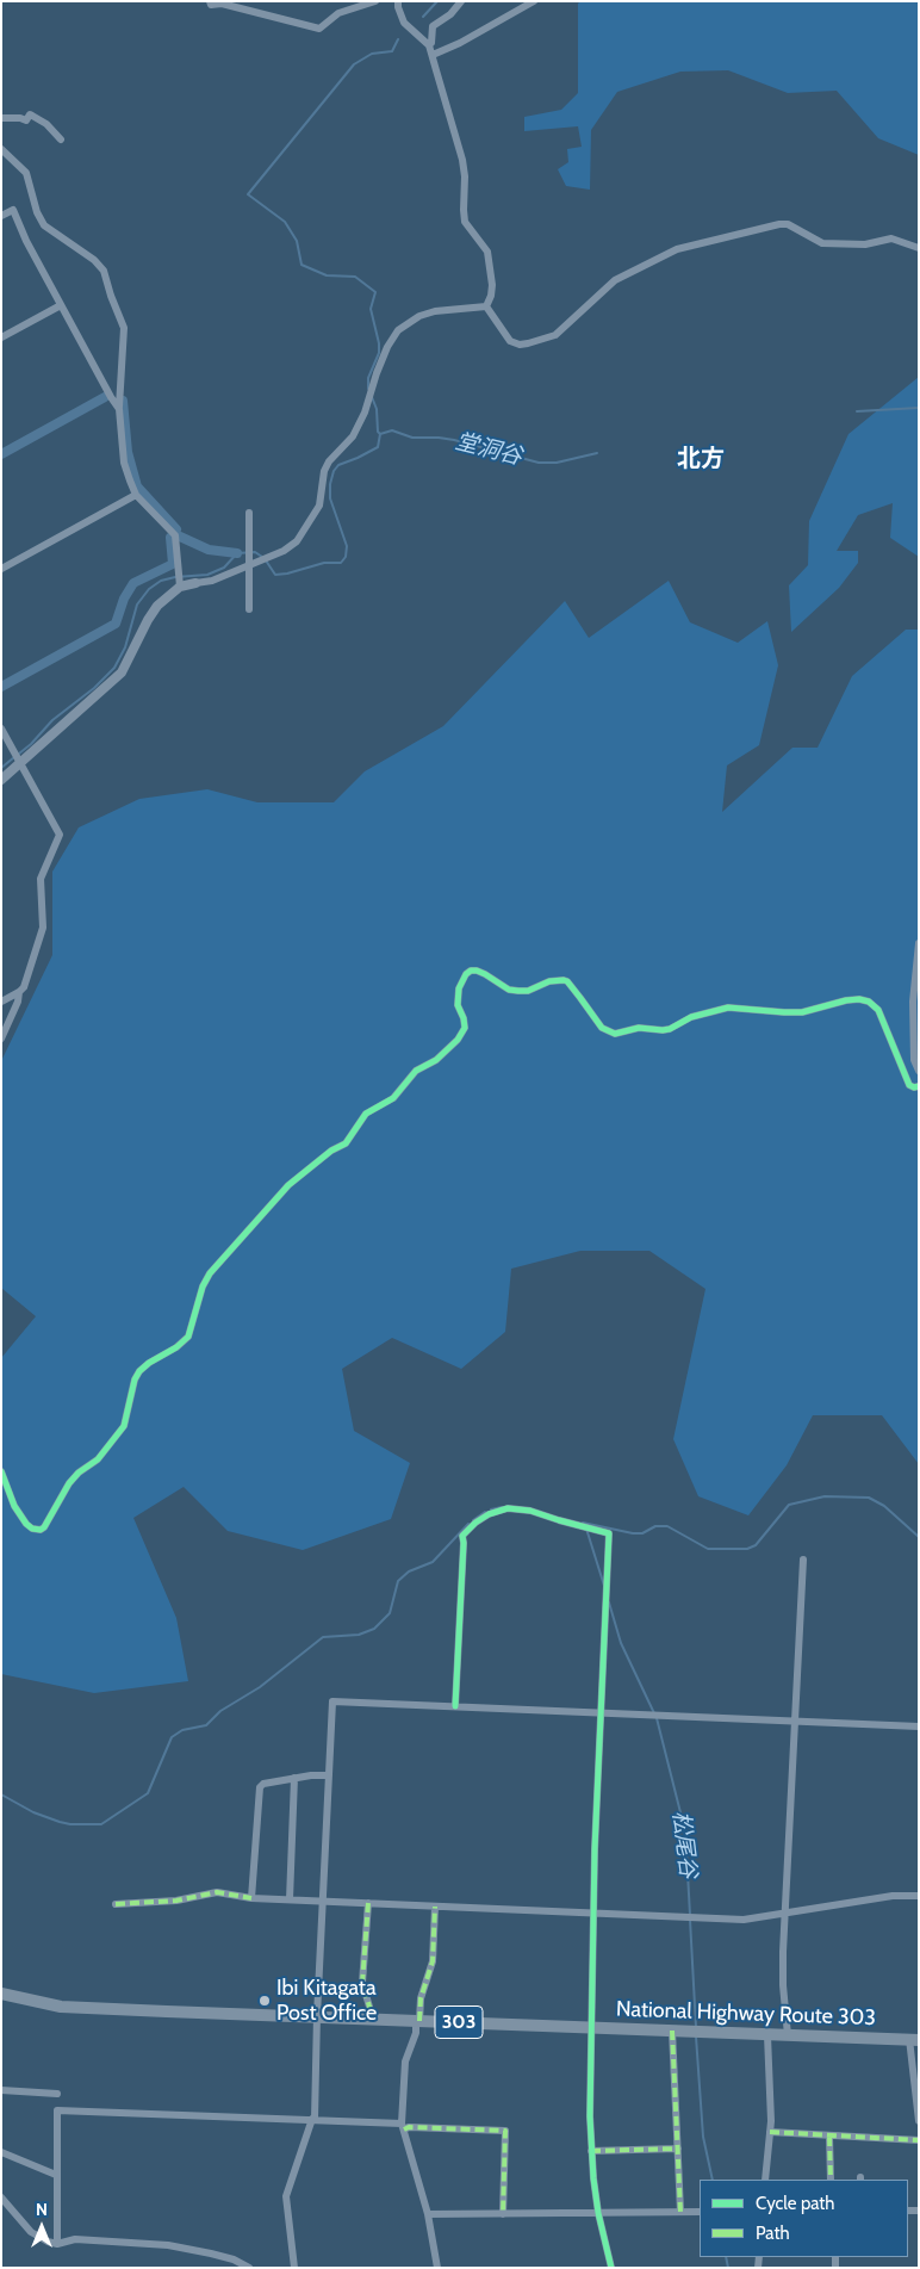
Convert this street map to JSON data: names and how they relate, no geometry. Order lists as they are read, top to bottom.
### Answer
{
  "streets": {
    "highway": ["National Highway Route 303", "303"]
  },
  "districts": ["北方"],
  "water": ["堂洞谷", "松尾谷"],
  "places": ["Ibi Kitagata Post Office"],
  "legend": ["Cycle path", "Path"],
  "north": "top"
}
